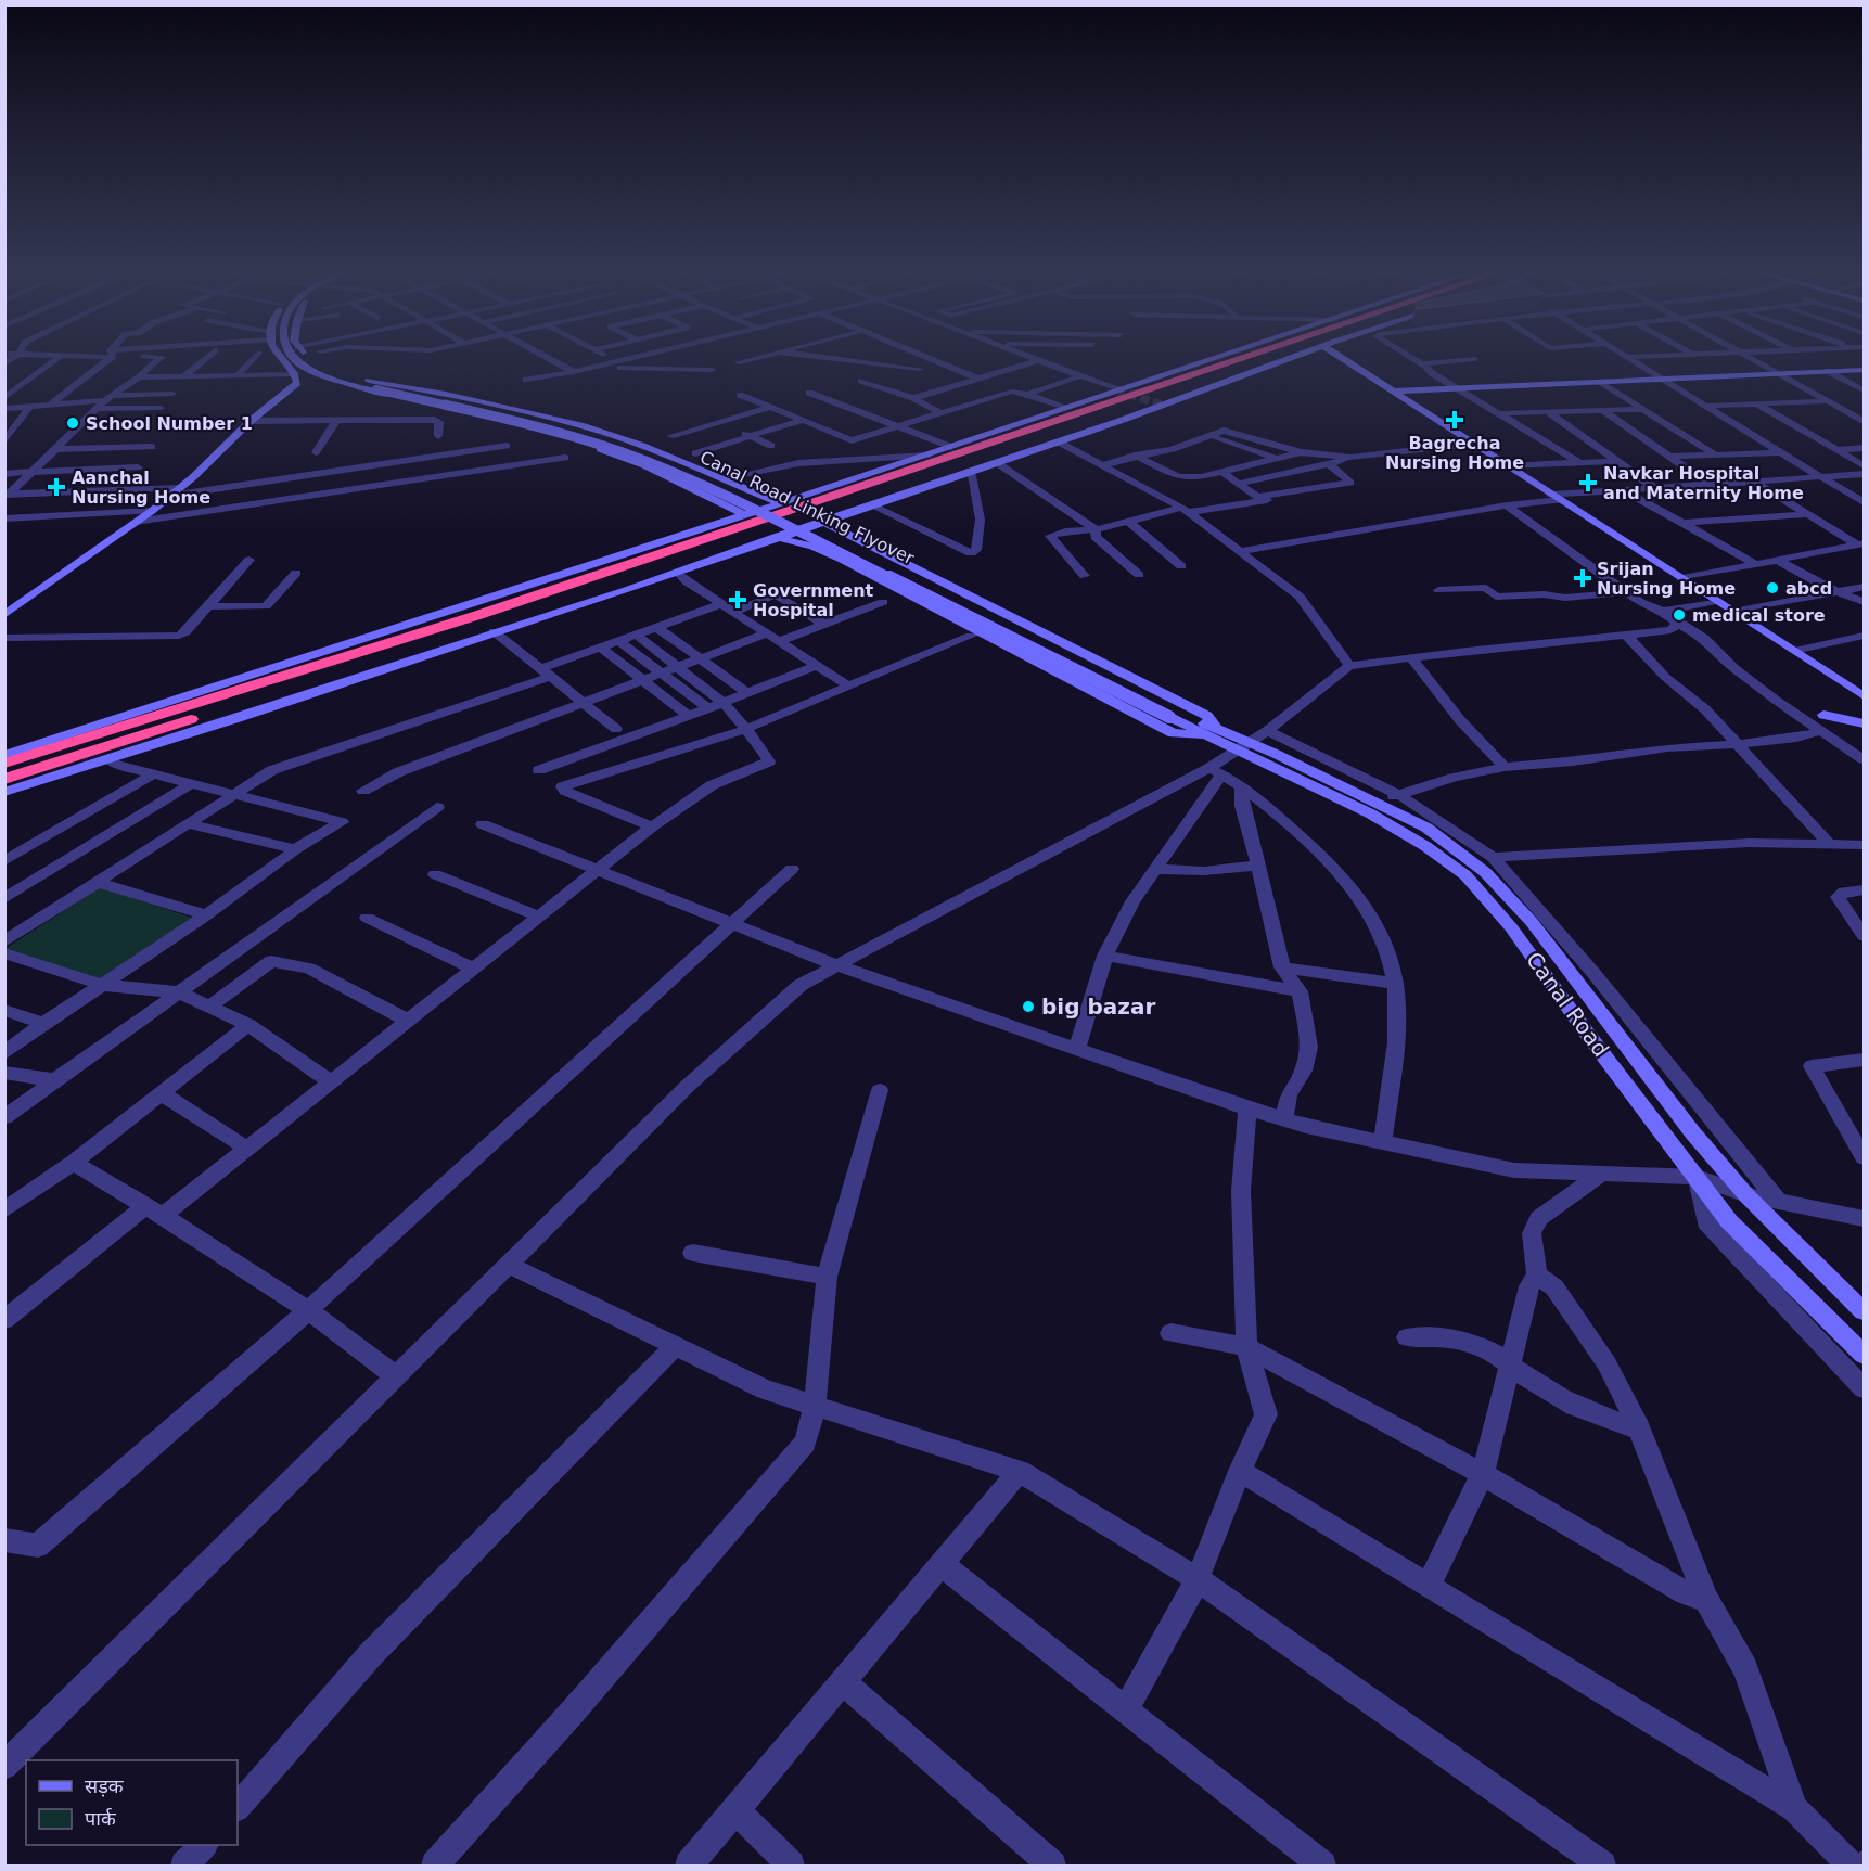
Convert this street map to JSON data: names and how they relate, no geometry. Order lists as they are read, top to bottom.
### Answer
{
  "streets": {
    "main road": ["Canal Road Linking Flyover", "Canal Road"]
  },
  "crossings": [
    ["Canal Road Linking Flyover", "Canal Road"]
  ],
  "places": {
    "health": [
      "Bagrecha Nursing Home",
      "Navkar Hospital and Maternity Home",
      "Aanchal Nursing Home",
      "Srijan Nursing Home",
      "Government Hospital"
    ],
    "other": [
      "School Number 1",
      "abcd",
      "medical store",
      "big bazar"
    ]
  },
  "legend": ["सड़क", "पार्क"]
}
